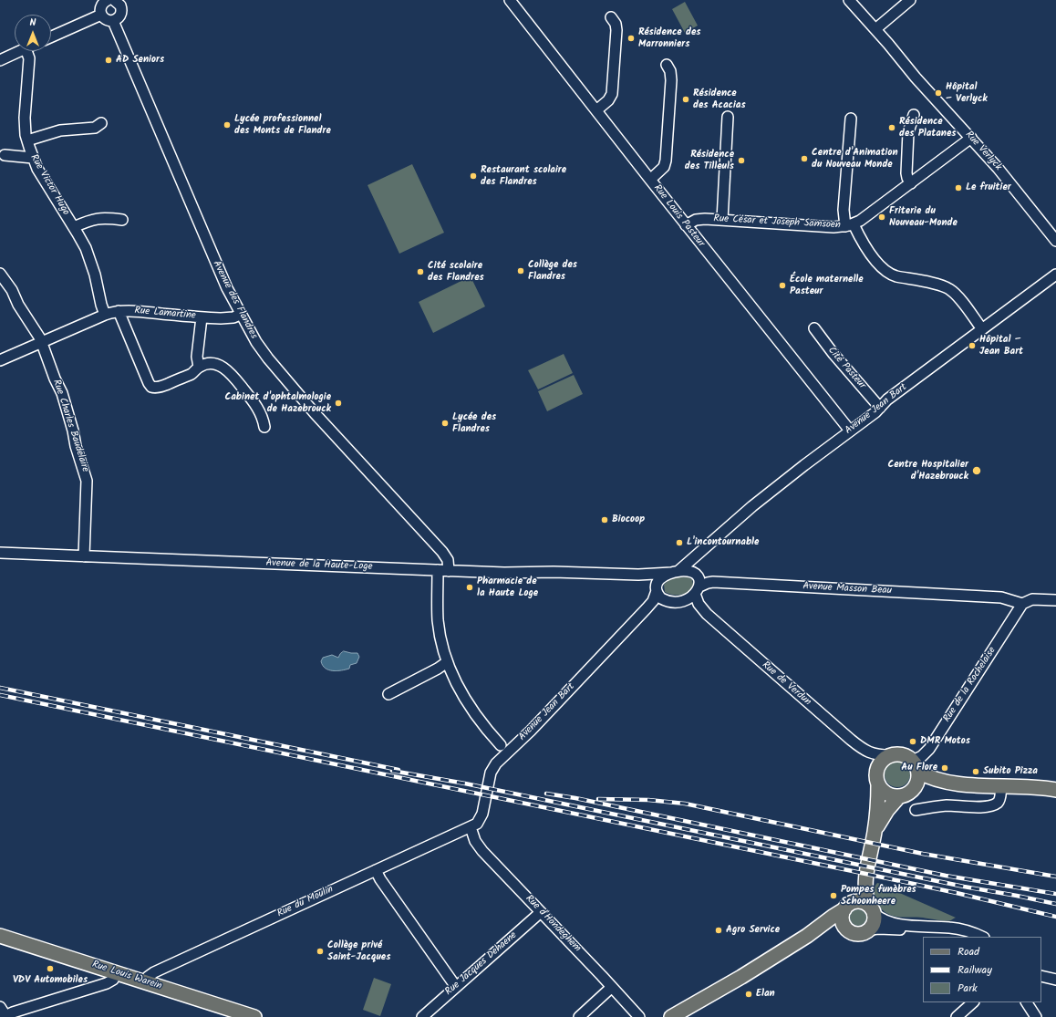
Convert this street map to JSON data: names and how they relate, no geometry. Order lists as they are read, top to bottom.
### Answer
{
  "streets": {
    "main road": ["Rue Louis Warein"],
    "street": [
      "Rue Verlyck",
      "Rue Victor Hugo",
      "Rue Louis Pasteur",
      "Rue César et Joseph Samsoen",
      "Avenue des Flandres",
      "Rue Lamartine",
      "Cité Pasteur",
      "Avenue Jean Bart",
      "Rue Charles Baudelaire",
      "Avenue de la Haute-Loge",
      "Avenue Masson Beau",
      "Rue de Verdun",
      "Rue de la Rochelaise",
      "Rue du Moulin",
      "Rue d'Hondeghem",
      "Rue Jacques Dehaene"
    ]
  },
  "crossings": [
    ["Rue Verlyck", "Rue César et Joseph Samsoen"],
    ["Rue Victor Hugo", "Rue Lamartine"],
    ["Rue Louis Pasteur", "Rue César et Joseph Samsoen"],
    ["Rue Louis Pasteur", "Avenue Jean Bart"],
    ["Avenue des Flandres", "Rue Lamartine"],
    ["Avenue des Flandres", "Avenue de la Haute-Loge"],
    ["Rue Lamartine", "Rue Charles Baudelaire"],
    ["Cité Pasteur", "Avenue Jean Bart"],
    ["Avenue Jean Bart", "Avenue de la Haute-Loge"],
    ["Avenue Jean Bart", "Avenue Masson Beau"],
    ["Avenue Jean Bart", "Rue de Verdun"],
    ["Avenue Jean Bart", "Rue du Moulin"],
    ["Avenue Jean Bart", "Rue d'Hondeghem"],
    ["Rue Charles Baudelaire", "Avenue de la Haute-Loge"],
    ["Avenue de la Haute-Loge", "Avenue Masson Beau"],
    ["Avenue de la Haute-Loge", "Rue de Verdun"],
    ["Avenue Masson Beau", "Rue de Verdun"],
    ["Avenue Masson Beau", "Rue de la Rochelaise"],
    ["Rue de Verdun", "Rue de la Rochelaise"],
    ["Rue du Moulin", "Rue d'Hondeghem"],
    ["Rue du Moulin", "Rue Louis Warein"],
    ["Rue d'Hondeghem", "Rue Jacques Dehaene"]
  ],
  "places": [
    "Résidence des Marronniers",
    "AD Seniors",
    "Hôpital – Verlyck",
    "Résidence des Acacias",
    "Lycée professionnel des Monts de Flandre",
    "Résidence des Platanes",
    "Centre d'Animation du Nouveau Monde",
    "Résidence des Tilleuls",
    "Restaurant scolaire des Flandres",
    "Le fruitier",
    "Friterie du Nouveau-Monde",
    "Collège des Flandres",
    "Cité scolaire des Flandres",
    "École maternelle Pasteur",
    "Hôpital – Jean Bart",
    "Cabinet d'ophtalmologie de Hazebrouck",
    "Lycée des Flandres",
    "Centre Hospitalier d'Hazebrouck",
    "Biocoop",
    "L'incontournable",
    "Pharmacie de la Haute Loge",
    "DMR Motos",
    "Au Flore",
    "Subito Pizza",
    "Pompes funèbres Schoonheere",
    "Agro Service",
    "Collège privé Saint-Jacques",
    "VDV Automobiles",
    "Elan"
  ],
  "legend": ["Road", "Railway", "Park"],
  "north": "top"
}
